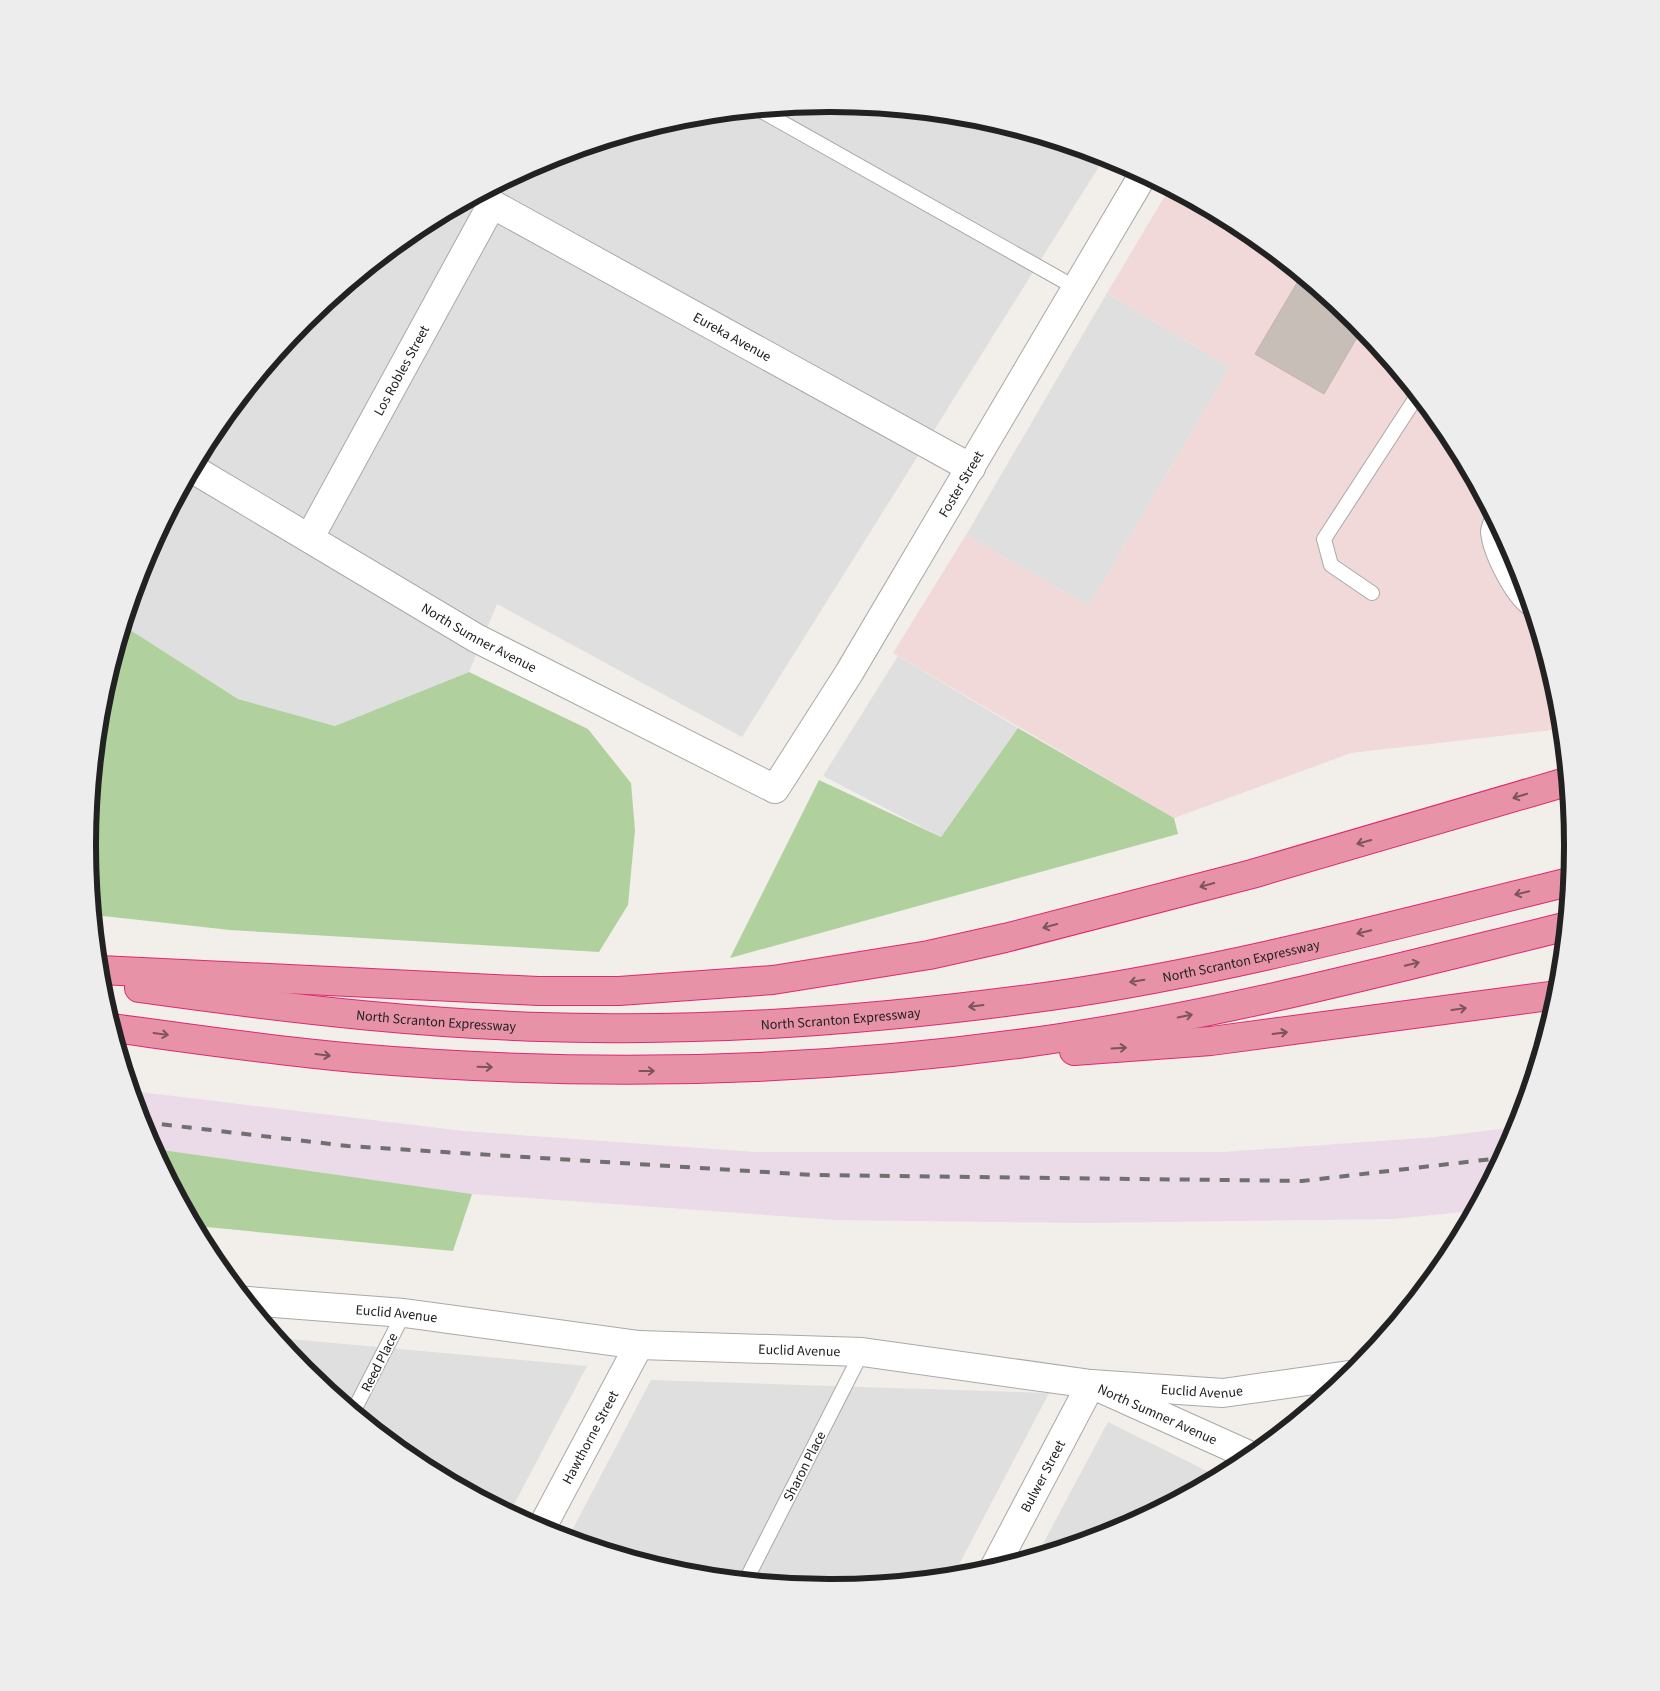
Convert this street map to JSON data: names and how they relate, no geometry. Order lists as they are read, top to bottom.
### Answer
{
  "streets": {
    "highway": ["North Scranton Expressway"],
    "street": [
      "Eureka Avenue",
      "Los Robles Street",
      "Foster Street",
      "North Sumner Avenue",
      "Euclid Avenue",
      "Hawthorne Street",
      "Bulwer Street"
    ],
    "lane": ["Reed Place", "Sharon Place"]
  },
  "crossings": [
    ["Eureka Avenue", "Los Robles Street"],
    ["Eureka Avenue", "Foster Street"],
    ["Los Robles Street", "North Sumner Avenue"],
    ["Foster Street", "North Sumner Avenue"],
    ["North Sumner Avenue", "Euclid Avenue"],
    ["North Sumner Avenue", "Bulwer Street"],
    ["Euclid Avenue", "Reed Place"],
    ["Euclid Avenue", "Hawthorne Street"],
    ["Euclid Avenue", "Sharon Place"],
    ["Euclid Avenue", "Bulwer Street"]
  ]
}
